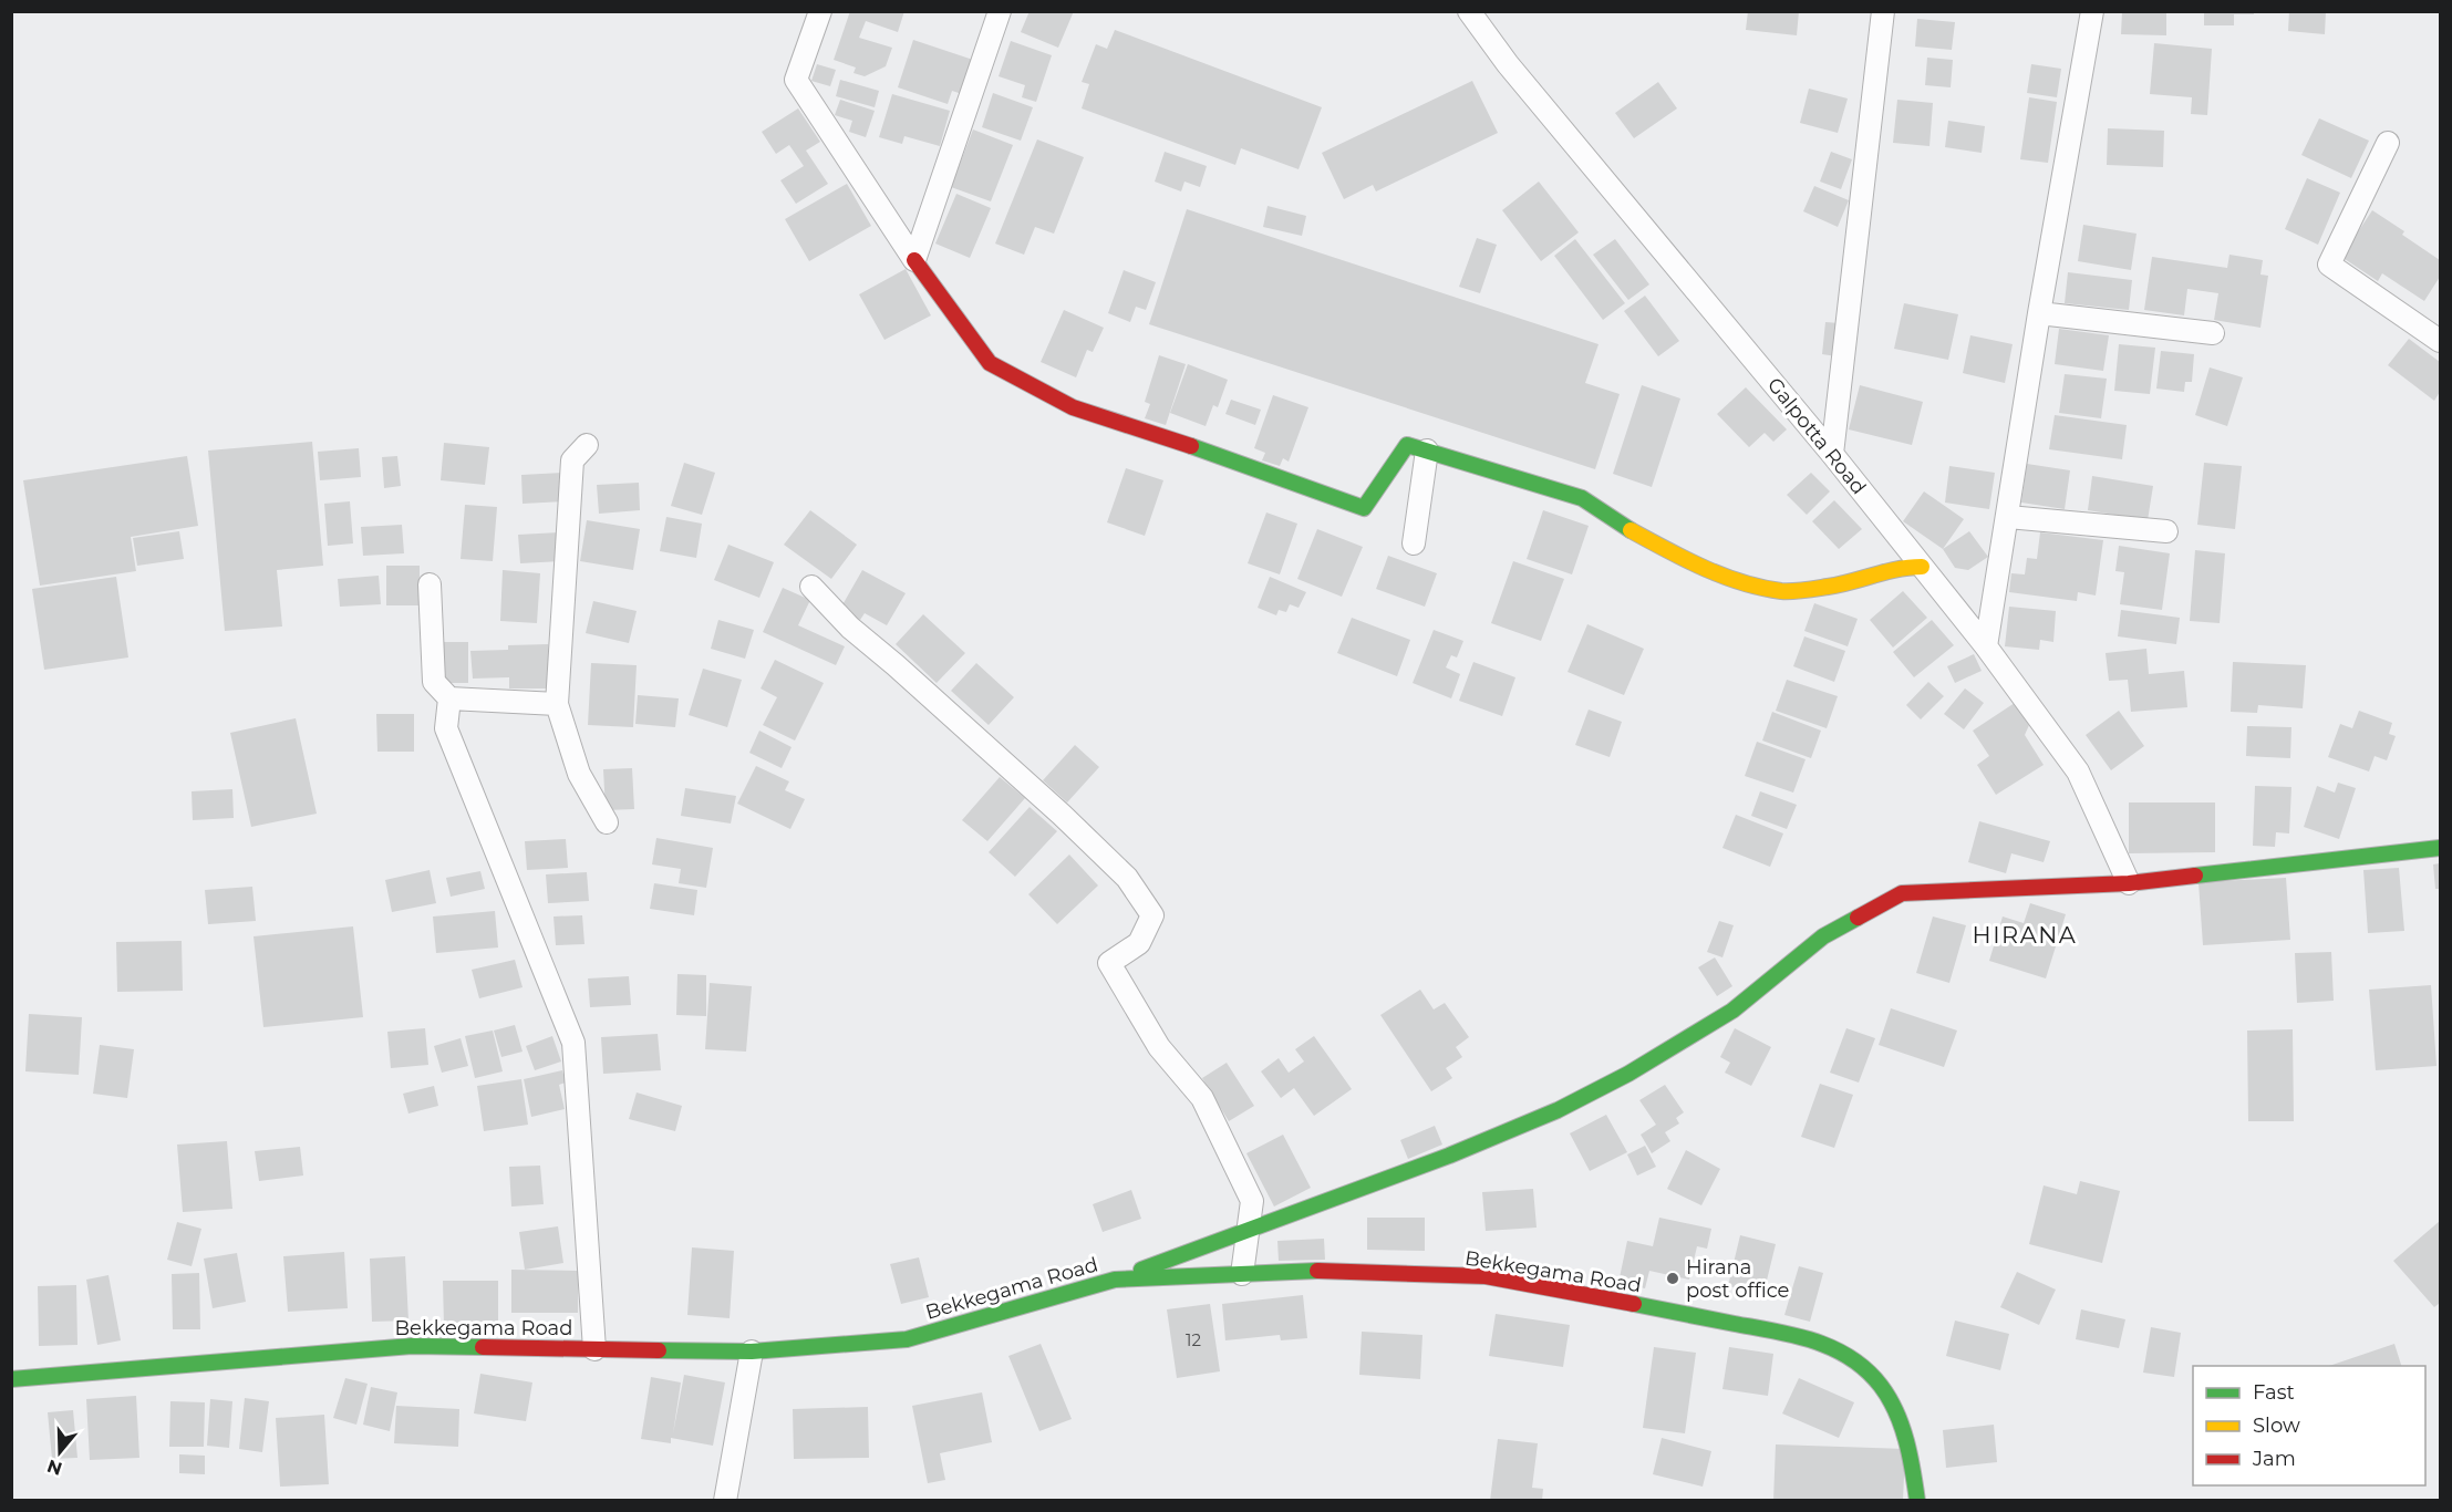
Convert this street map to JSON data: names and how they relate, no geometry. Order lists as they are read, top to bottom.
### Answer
{
  "streets": {
    "street": ["Galpotta Road", "Bekkegama Road"]
  },
  "districts": ["HIRANA"],
  "places": ["Hirana post office"],
  "house_numbers": ["12"],
  "legend": ["Fast", "Slow", "Jam"],
  "north": "bottom"
}
